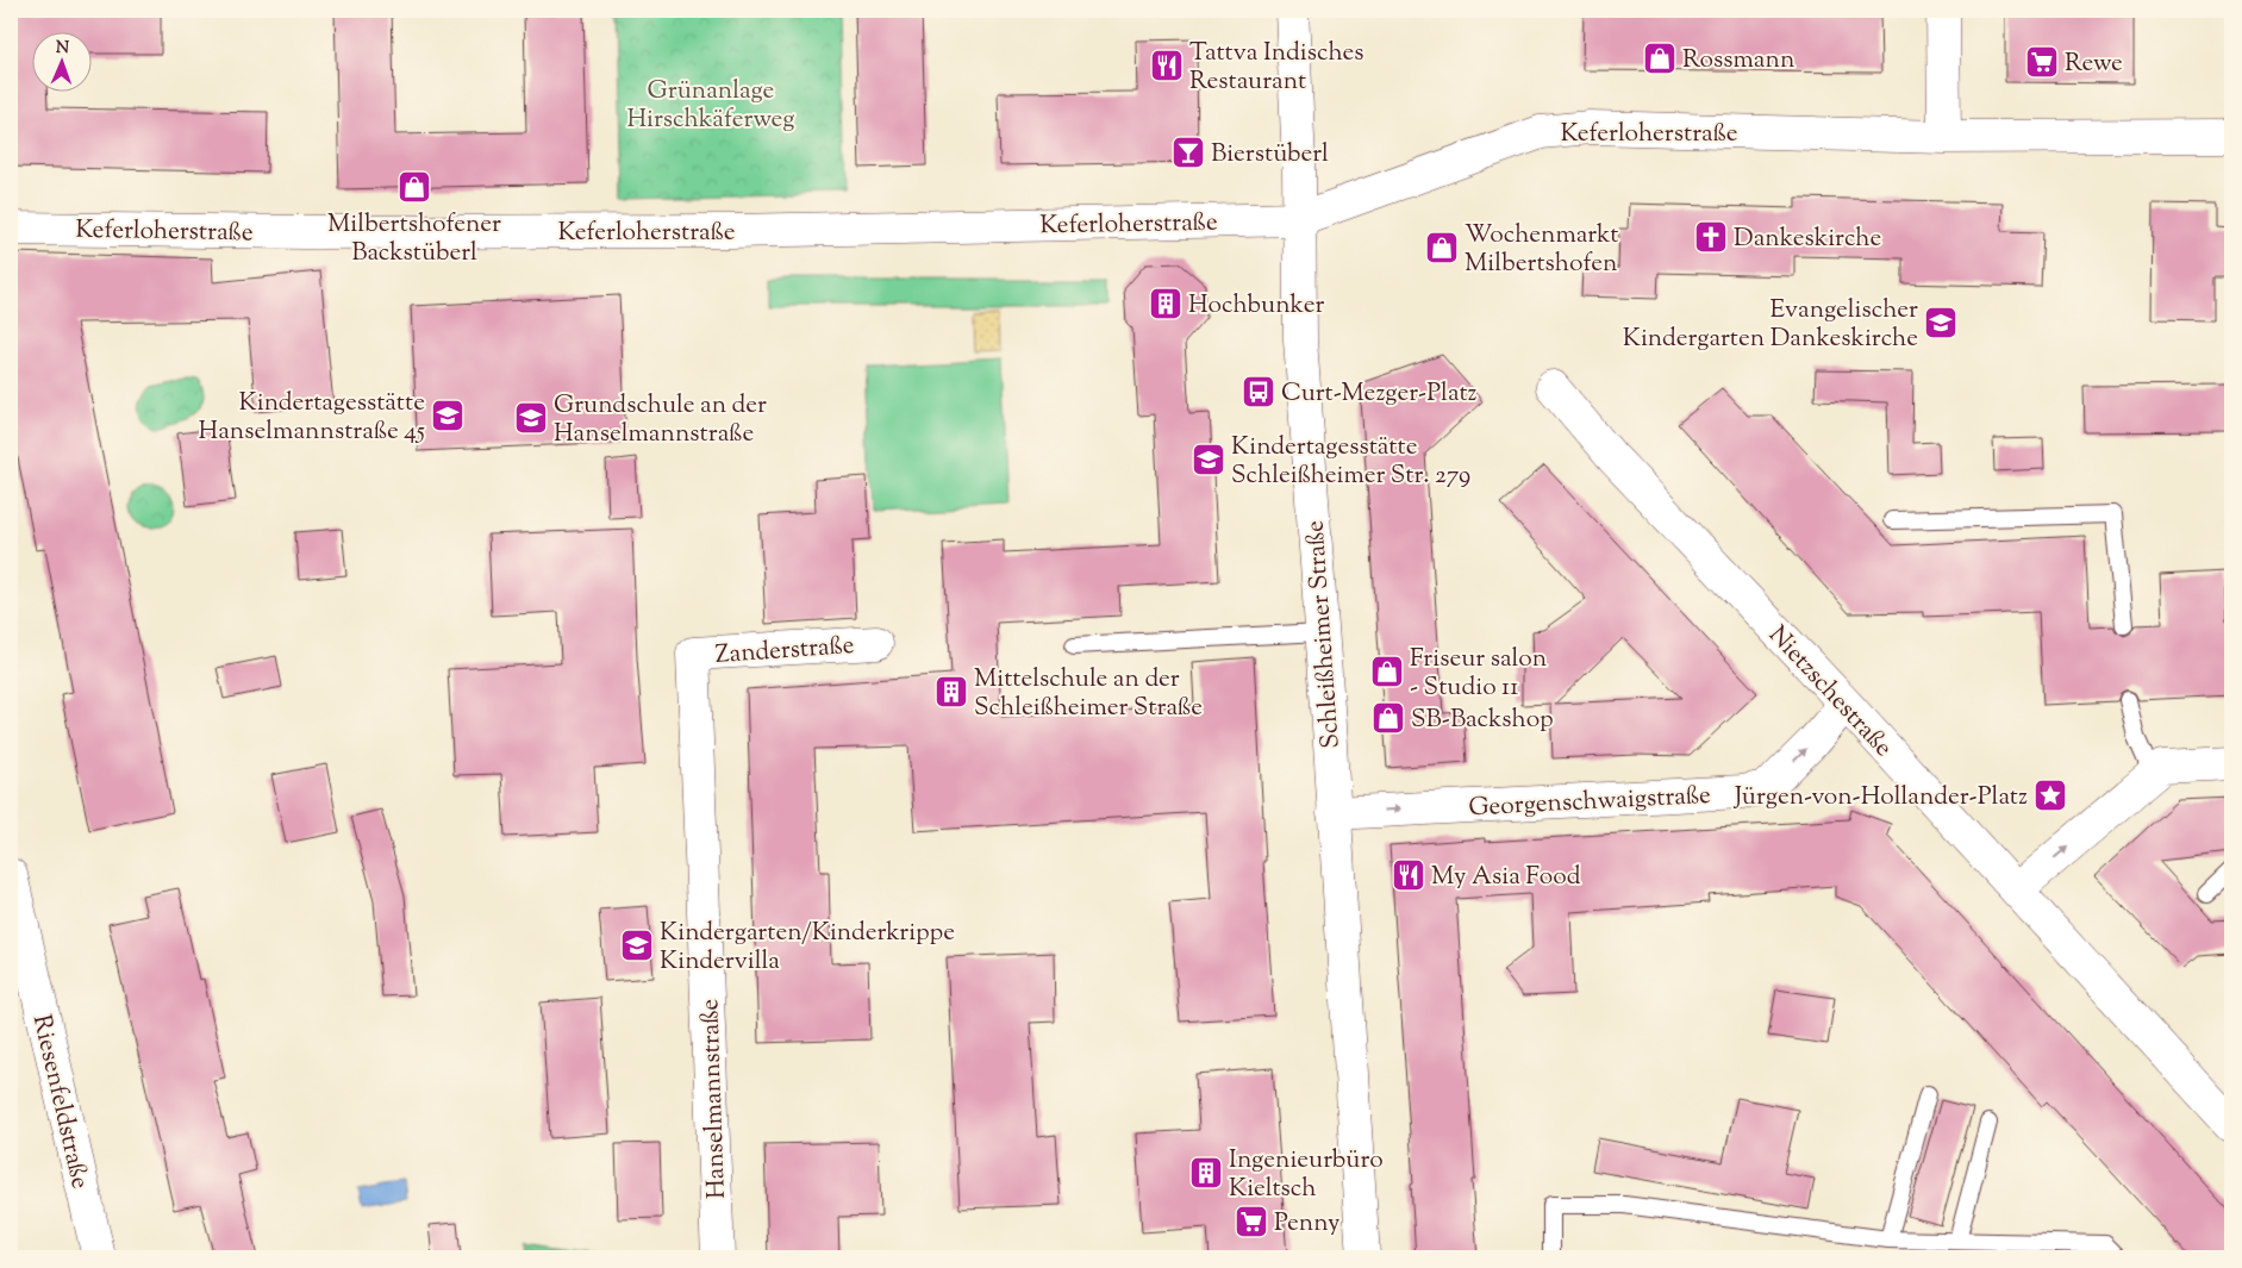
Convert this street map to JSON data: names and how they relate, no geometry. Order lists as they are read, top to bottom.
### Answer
{
  "streets": {
    "street": [
      "Keferloherstraße",
      "Schleißheimer Straße",
      "Zanderstraße",
      "Nietzschestraße",
      "Georgenschwaigstraße",
      "Hanselmannstraße",
      "Riesenfeldstraße"
    ]
  },
  "crossings": [
    ["Keferloherstraße", "Schleißheimer Straße"],
    ["Schleißheimer Straße", "Georgenschwaigstraße"],
    ["Zanderstraße", "Hanselmannstraße"],
    ["Nietzschestraße", "Georgenschwaigstraße"]
  ],
  "one_way": ["Georgenschwaigstraße"],
  "parks": ["Grünanlage Hirschkäferweg"],
  "places": {
    "shop": [
      "Rossmann",
      "Milbertshofener Backstüberl",
      "Wochenmarkt Milbertshofen",
      "Friseur salon - Studio 11",
      "SB-Backshop"
    ],
    "supermarket": ["Rewe", "Penny"],
    "restaurant": ["Tattva Indisches Restaurant", "My Asia Food"],
    "bar": ["Bierstüberl"],
    "church": ["Dankeskirche"],
    "building": ["Hochbunker", "Mittelschule an der Schleißheimer Straße", "Ingenieurbüro Kieltsch"],
    "school or university": [
      "Evangelischer Kindergarten Dankeskirche",
      "Kindertagesstätte Hanselmannstraße 45",
      "Grundschule an der Hanselmannstraße",
      "Kindertagesstätte Schleißheimer Str. 279",
      "Kindergarten/Kinderkrippe Kindervilla"
    ],
    "bus stop": ["Curt-Mezger-Platz"],
    "place": ["Jürgen-von-Hollander-Platz"]
  },
  "north": "top"
}
